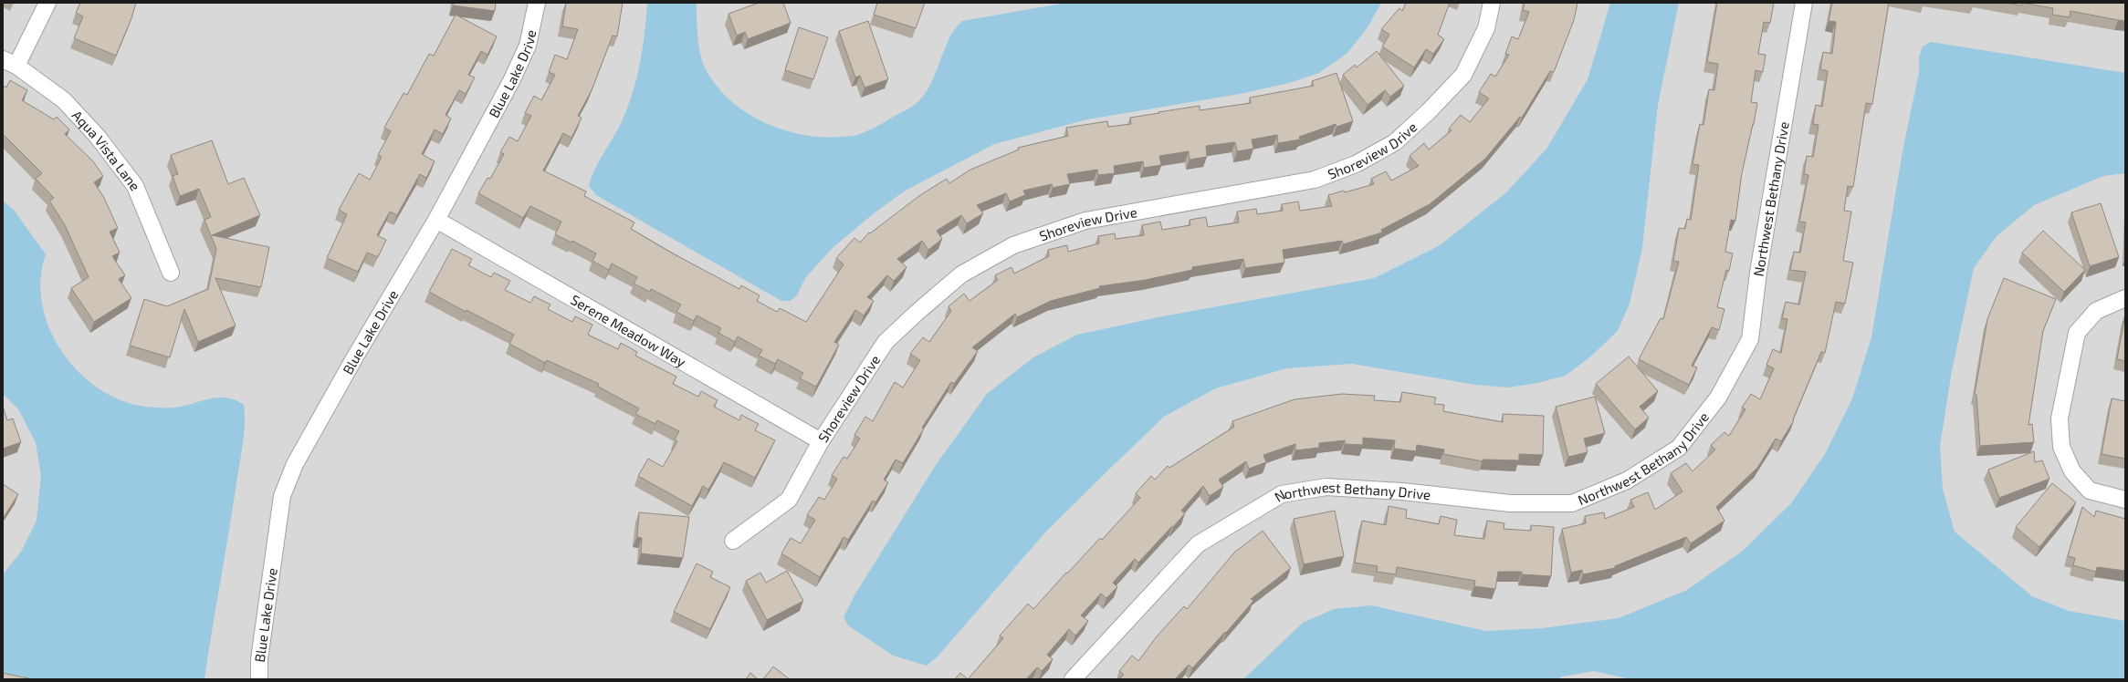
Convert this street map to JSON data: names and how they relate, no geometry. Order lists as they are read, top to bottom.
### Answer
{
  "streets": {
    "street": [
      "Blue Lake Drive",
      "Shoreview Drive",
      "Aqua Vista Lane",
      "Northwest Bethany Drive",
      "Serene Meadow Way"
    ]
  },
  "crossings": [
    ["Blue Lake Drive", "Serene Meadow Way"],
    ["Shoreview Drive", "Serene Meadow Way"]
  ]
}
